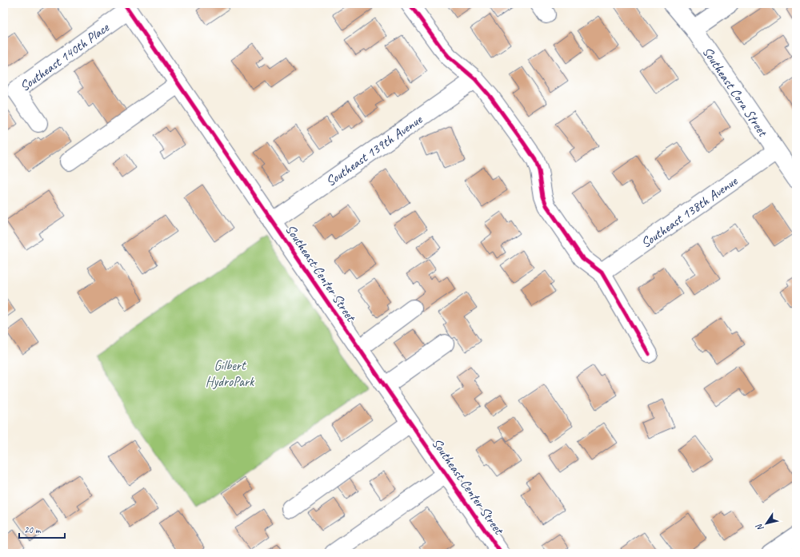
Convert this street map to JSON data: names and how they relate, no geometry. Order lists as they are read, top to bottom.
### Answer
{
  "streets": {
    "street": [
      "Southeast 140th Place",
      "Southeast Cora Street",
      "Southeast 139th Avenue",
      "Southeast 138th Avenue",
      "Southeast Center Street"
    ]
  },
  "crossings": [
    ["Southeast 140th Place", "Southeast Center Street"],
    ["Southeast Cora Street", "Southeast 138th Avenue"],
    ["Southeast 139th Avenue", "Southeast Center Street"]
  ],
  "parks": ["Gilbert HydroPark"],
  "scale_bar": "20 m",
  "north": "bottom left"
}
